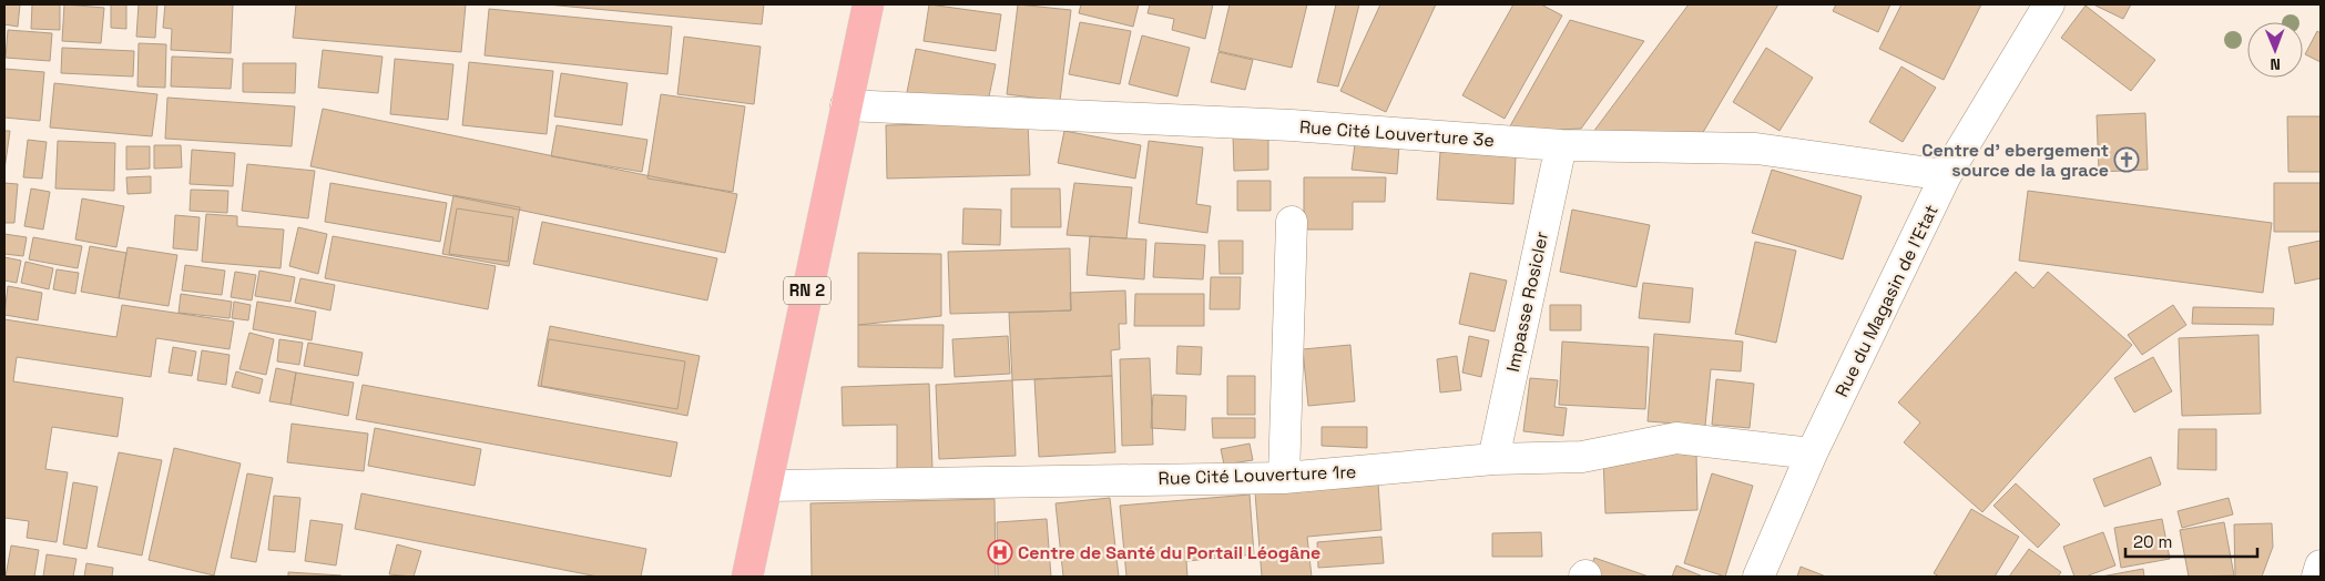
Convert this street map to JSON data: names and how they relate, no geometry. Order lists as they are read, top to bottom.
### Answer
{
  "streets": {
    "main road": ["RN 2"],
    "street": [
      "Rue Cité Louverture 3e",
      "Rue du Magasin de l'Etat",
      "Impasse Rosicler",
      "Rue Cité Louverture 1re"
    ]
  },
  "crossings": [
    ["Rue Cité Louverture 3e", "RN 2"],
    ["Rue Cité Louverture 3e", "Rue du Magasin de l'Etat"],
    ["Rue Cité Louverture 3e", "Impasse Rosicler"],
    ["RN 2", "Rue Cité Louverture 1re"],
    ["Rue du Magasin de l'Etat", "Rue Cité Louverture 1re"],
    ["Impasse Rosicler", "Rue Cité Louverture 1re"]
  ],
  "places": {
    "church": ["Centre d' ebergement source de la grace"],
    "hospital": ["Centre de Santé du Portail Léogâne"]
  },
  "scale_bar": "20 m",
  "north": "bottom"
}
